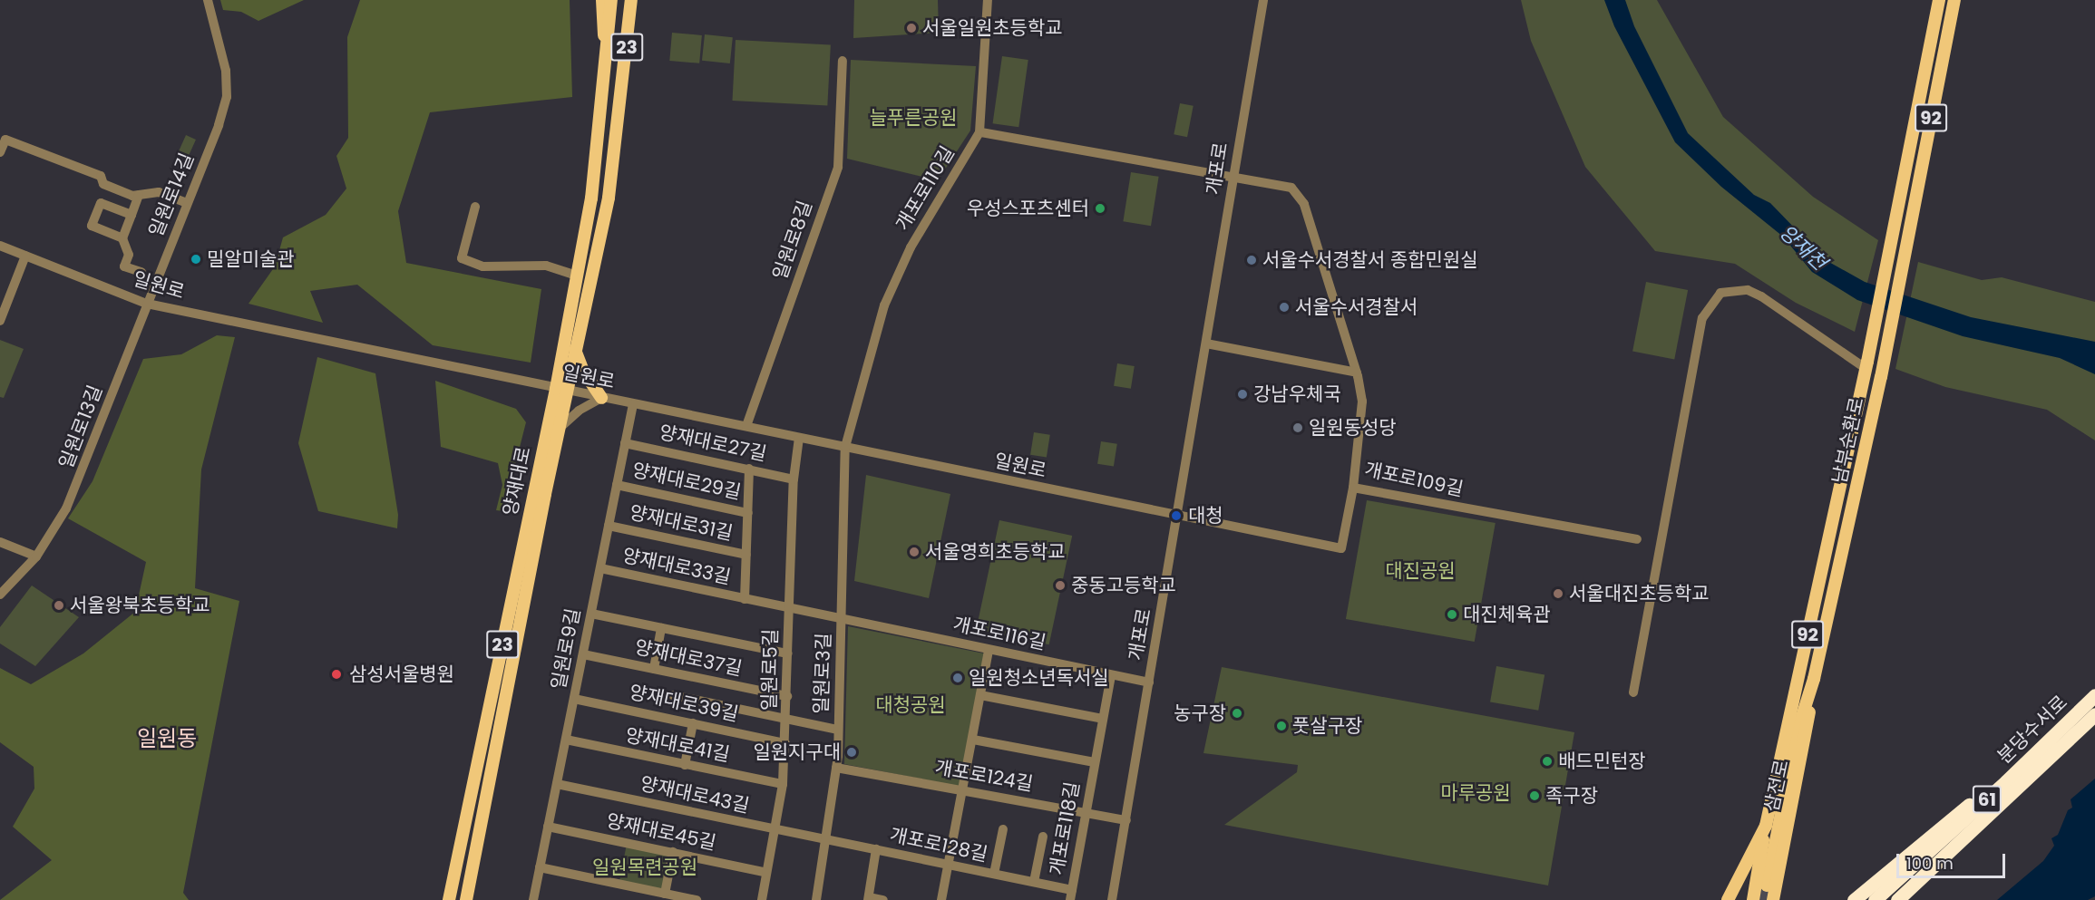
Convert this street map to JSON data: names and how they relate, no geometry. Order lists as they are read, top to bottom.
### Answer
{
  "streets": {
    "highway": ["분당수서로", "61"],
    "main road": [
      "23",
      "92",
      "남부순환로",
      "양재대로",
      "삼전로"
    ],
    "street": [
      "개포로",
      "개포로110길",
      "일원로14길",
      "일원로8길",
      "일원로",
      "일원로13길",
      "양재대로27길",
      "개포로109길",
      "양재대로29길",
      "양재대로31길",
      "양재대로33길",
      "개포로116길",
      "일원로9길",
      "양재대로37길",
      "일원로5길",
      "일원로3길",
      "양재대로39길",
      "양재대로41길",
      "개포로124길",
      "양재대로43길",
      "개포로118길",
      "양재대로45길",
      "개포로128길"
    ]
  },
  "crossings": [
    ["개포로", "일원로"],
    ["개포로", "개포로109길"],
    ["개포로", "개포로116길"],
    ["개포로", "개포로124길"],
    ["개포로110길", "일원로"],
    ["개포로110길", "일원로3길"],
    ["일원로14길", "일원로"],
    ["일원로14길", "일원로13길"],
    ["일원로8길", "일원로"],
    ["일원로", "일원로13길"],
    ["일원로", "개포로109길"],
    ["일원로", "양재대로"],
    ["일원로", "일원로9길"],
    ["일원로", "일원로5길"],
    ["일원로", "일원로3길"],
    ["남부순환로", "삼전로"],
    ["양재대로27길", "양재대로33길"],
    ["양재대로27길", "일원로9길"],
    ["양재대로27길", "일원로5길"],
    ["양재대로29길", "양재대로33길"],
    ["양재대로29길", "일원로9길"],
    ["양재대로31길", "양재대로33길"],
    ["양재대로31길", "일원로9길"],
    ["양재대로33길", "개포로116길"],
    ["양재대로33길", "일원로9길"],
    ["양재대로33길", "일원로5길"],
    ["양재대로33길", "일원로3길"],
    ["개포로116길", "일원로3길"],
    ["개포로116길", "개포로118길"],
    ["일원로9길", "양재대로37길"],
    ["일원로9길", "양재대로39길"],
    ["일원로9길", "양재대로41길"],
    ["일원로9길", "양재대로43길"],
    ["일원로9길", "양재대로45길"],
    ["양재대로37길", "일원로5길"],
    ["일원로5길", "양재대로39길"],
    ["일원로5길", "양재대로41길"],
    ["일원로5길", "양재대로43길"],
    ["일원로5길", "양재대로45길"],
    ["일원로3길", "개포로124길"],
    ["일원로3길", "양재대로43길"],
    ["일원로3길", "개포로128길"],
    ["개포로124길", "개포로118길"],
    ["양재대로43길", "개포로128길"],
    ["개포로118길", "개포로128길"]
  ],
  "districts": ["일원동"],
  "water": ["양재천"],
  "parks": [
    "늘푸른공원",
    "대진공원",
    "대청공원",
    "마루공원",
    "일원목련공원"
  ],
  "places": [
    "서울일원초등학교",
    "우성스포츠센터",
    "밀알미술관",
    "서울수서경찰서 종합민원실",
    "서울수서경찰서",
    "강남우체국",
    "일원동성당",
    "대청",
    "서울영희초등학교",
    "중동고등학교",
    "서울대진초등학교",
    "서울왕북초등학교",
    "대진체육관",
    "삼성서울병원",
    "일원청소년독서실",
    "농구장",
    "풋살구장",
    "일원지구대",
    "배드민턴장",
    "족구장"
  ],
  "scale_bar": "100 m"
}
